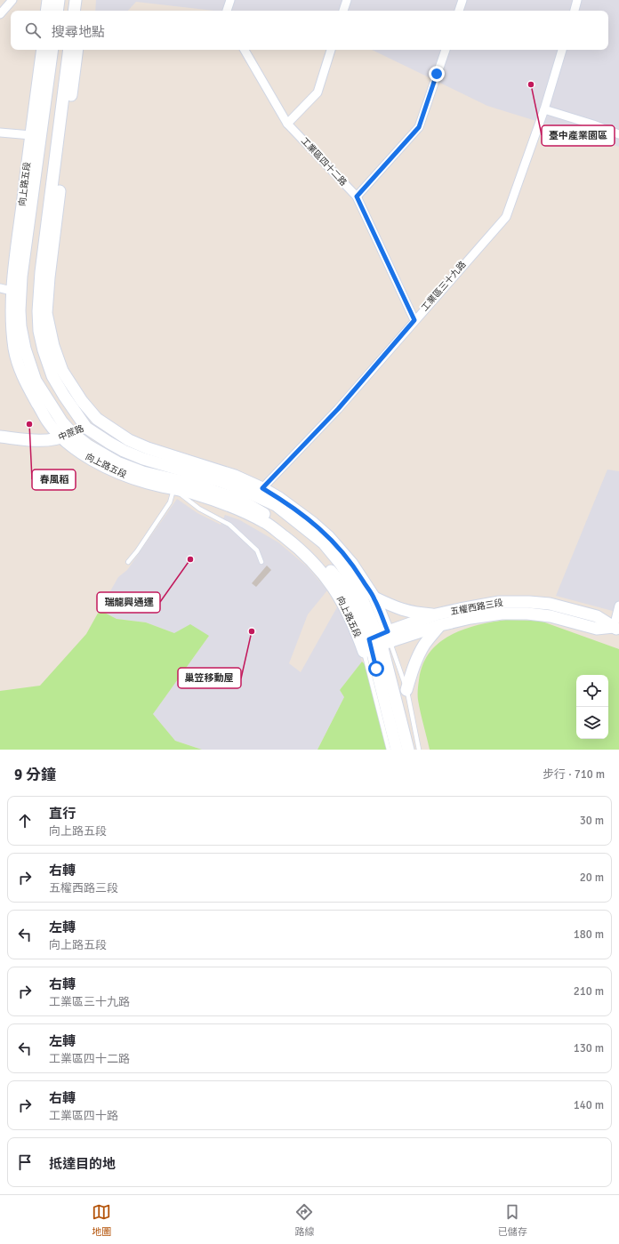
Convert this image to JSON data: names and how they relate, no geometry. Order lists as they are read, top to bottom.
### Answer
{
  "streets": {
    "main road": ["向上路五段", "中蔗路", "五權西路三段"],
    "street": ["工業區四十二路", "工業區三十九路"]
  },
  "crossings": [
    ["工業區四十二路", "工業區三十九路"],
    ["向上路五段", "工業區三十九路"],
    ["向上路五段", "中蔗路"],
    ["向上路五段", "五權西路三段"]
  ],
  "places": [
    "臺中產業園區",
    "春風稻",
    "瑞龍興通運",
    "巢笠移動屋"
  ],
  "page": {
    "search": "搜尋地點",
    "heading": ["9 分鐘", "步行 · 710 m"],
    "list": [
      ["直行", "向上路五段", "30 m"],
      ["右轉", "五權西路三段", "20 m"],
      ["左轉", "向上路五段", "180 m"],
      ["右轉", "工業區三十九路", "210 m"],
      ["左轉", "工業區四十二路", "130 m"],
      ["右轉", "工業區四十路", "140 m"],
      "抵達目的地"
    ],
    "nav": ["地圖", "路線", "已儲存"]
  }
}
